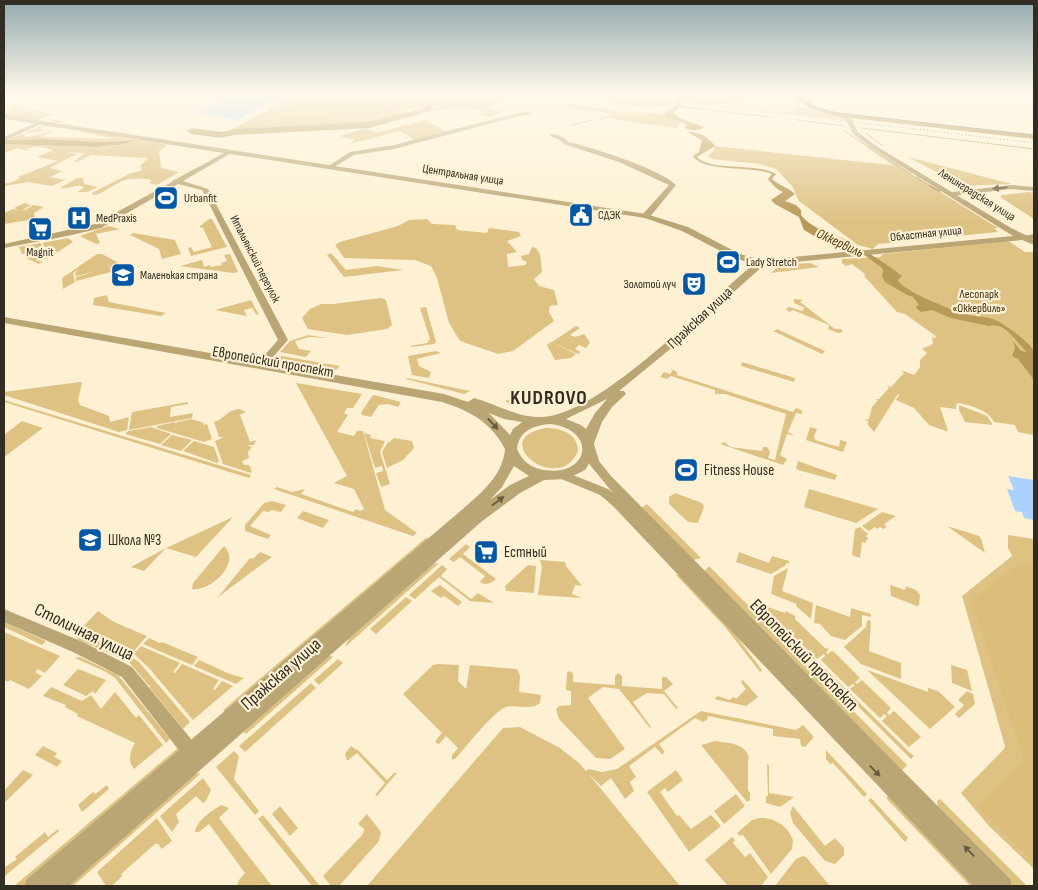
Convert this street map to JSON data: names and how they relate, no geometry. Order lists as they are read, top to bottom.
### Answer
{
  "streets": {
    "street": [
      "Центральная улица",
      "Ленинградская улица",
      "Областная улица",
      "Итальянский переулок",
      "Пражская улица",
      "Европейский проспект",
      "Столичная улица"
    ]
  },
  "crossings": [
    ["Центральная улица", "Областная улица"],
    ["Центральная улица", "Пражская улица"],
    ["Ленинградская улица", "Областная улица"],
    ["Областная улица", "Пражская улица"],
    ["Итальянский переулок", "Европейский проспект"],
    ["Пражская улица", "Европейский проспект"],
    ["Пражская улица", "Столичная улица"]
  ],
  "districts": ["KUDROVO"],
  "water": ["Оккервиль"],
  "parks": ["Лесопарк «Оккервиль»"],
  "places": {
    "sports": ["Urbanfit", "Lady Stretch", "Fitness House"],
    "public building": ["СДЭК"],
    "hospital": ["MedPraxis"],
    "supermarket": ["Magnit", "Естный"],
    "school or university": ["Маленькая страна", "Школа №3"],
    "theatre": ["Золотой луч"]
  }
}
